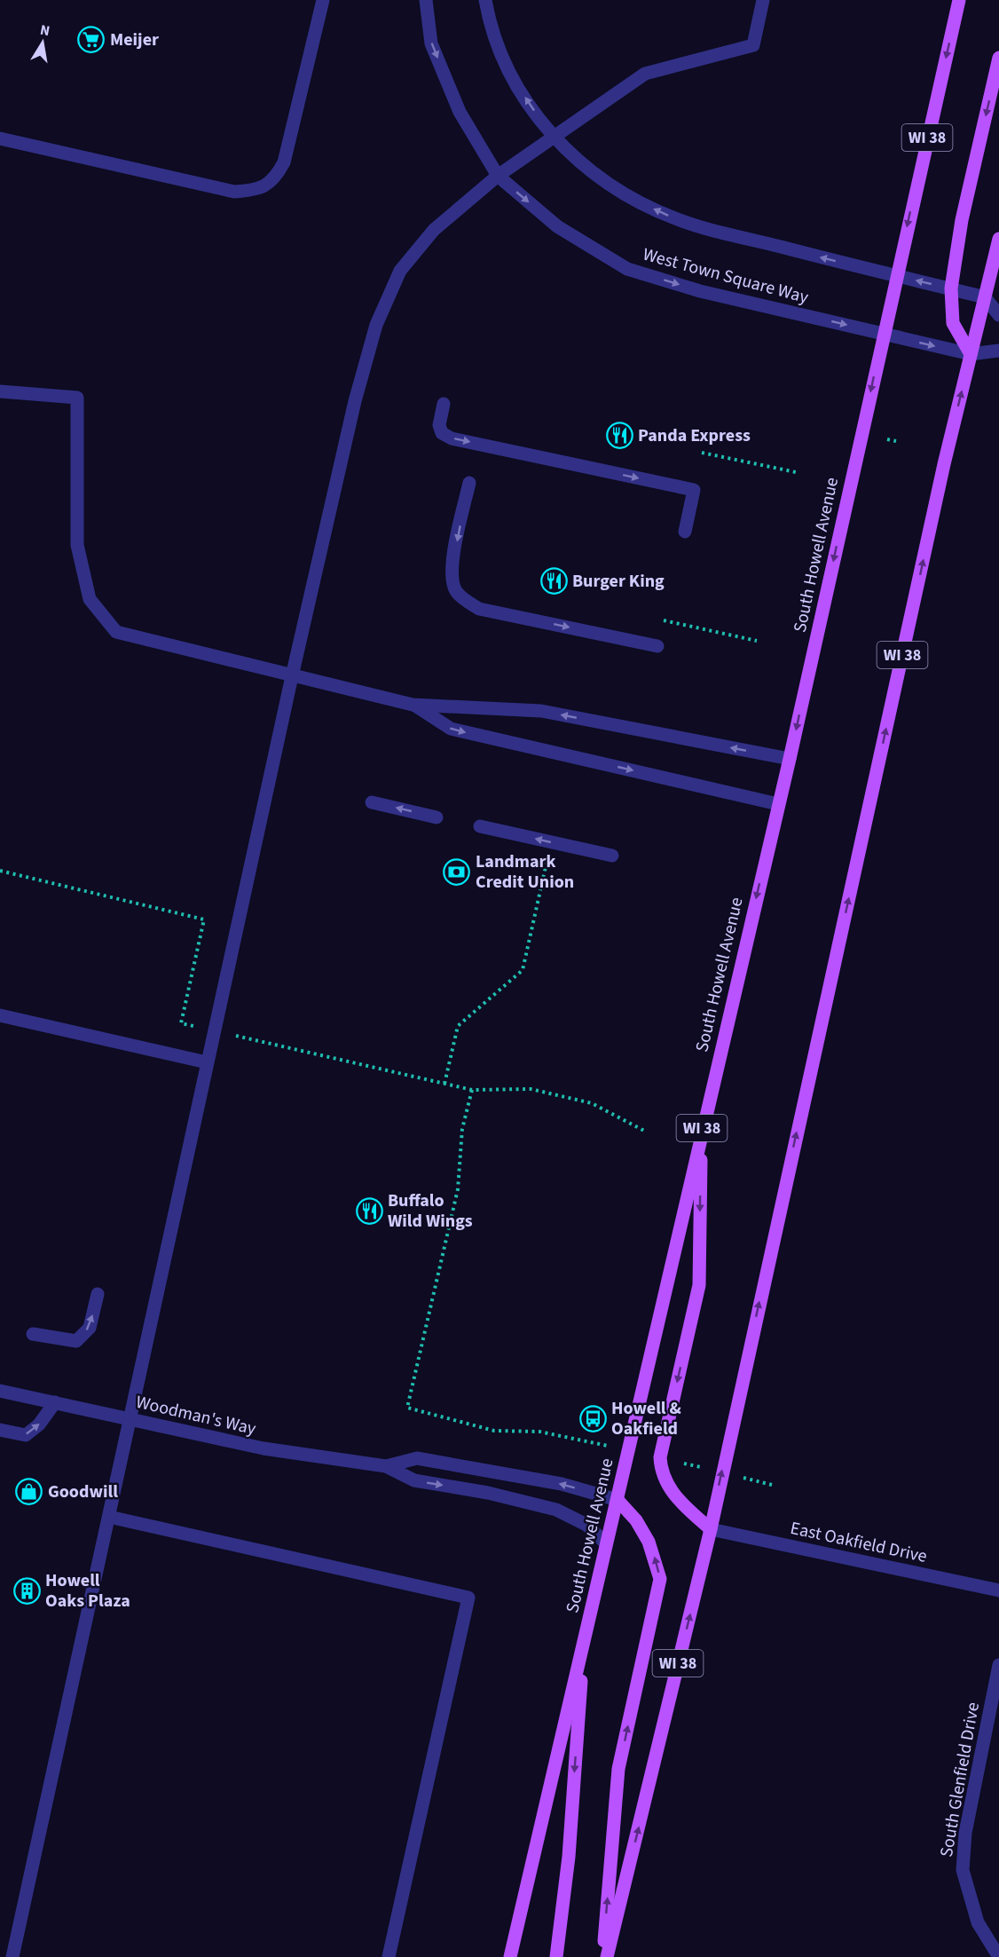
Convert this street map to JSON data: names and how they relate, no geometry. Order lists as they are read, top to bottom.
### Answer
{
  "streets": {
    "main road": ["WI 38", "South Howell Avenue"],
    "street": [
      "West Town Square Way",
      "Woodman's Way",
      "East Oakfield Drive",
      "South Glenfield Drive"
    ]
  },
  "crossings": [
    ["WI 38", "West Town Square Way"],
    ["WI 38", "East Oakfield Drive"],
    ["West Town Square Way", "South Howell Avenue"],
    ["South Howell Avenue", "Woodman's Way"]
  ],
  "places": {
    "supermarket": ["Meijer"],
    "restaurant": ["Panda Express", "Burger King", "Buffalo Wild Wings"],
    "bank": ["Landmark Credit Union"],
    "bus stop": ["Howell & Oakfield"],
    "shop": ["Goodwill"],
    "building": ["Howell Oaks Plaza"]
  },
  "north": "top"
}
